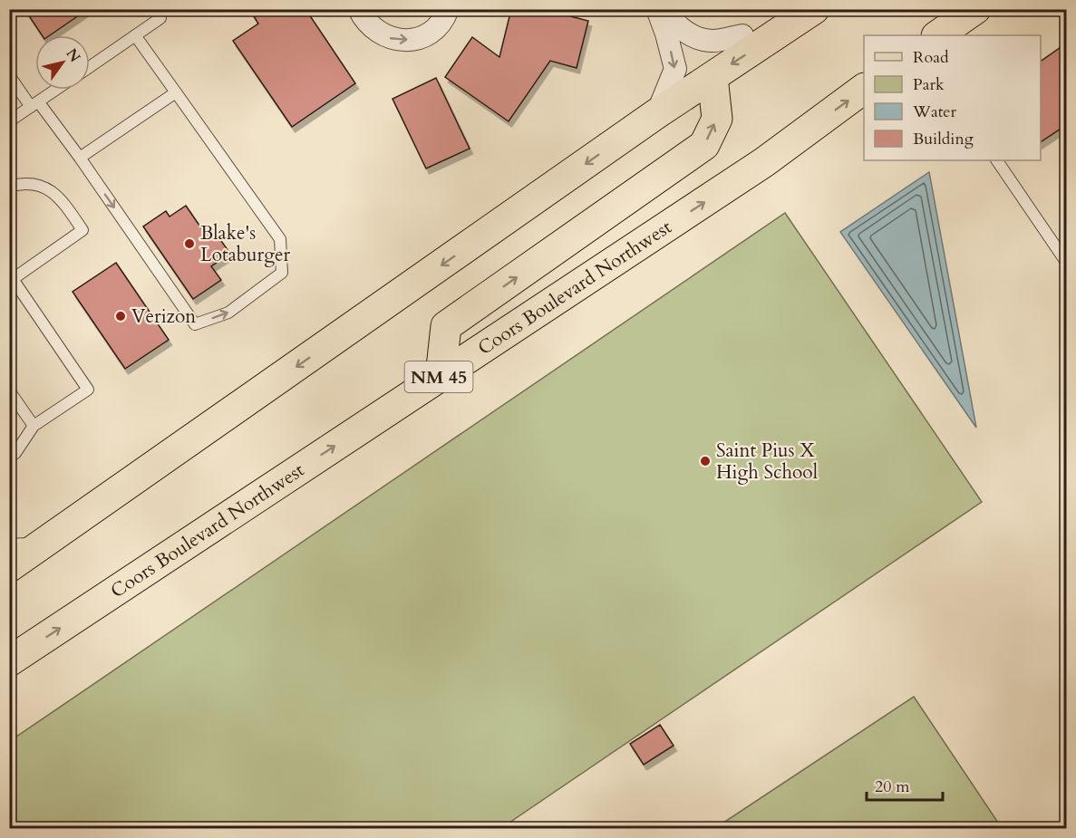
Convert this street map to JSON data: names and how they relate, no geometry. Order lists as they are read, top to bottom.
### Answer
{
  "streets": {
    "main road": ["Coors Boulevard Northwest", "NM 45"]
  },
  "places": ["Blake's Lotaburger", "Verizon", "Saint Pius X High School"],
  "legend": [
    "Road",
    "Park",
    "Water",
    "Building"
  ],
  "scale_bar": "20 m",
  "north": "top right"
}
